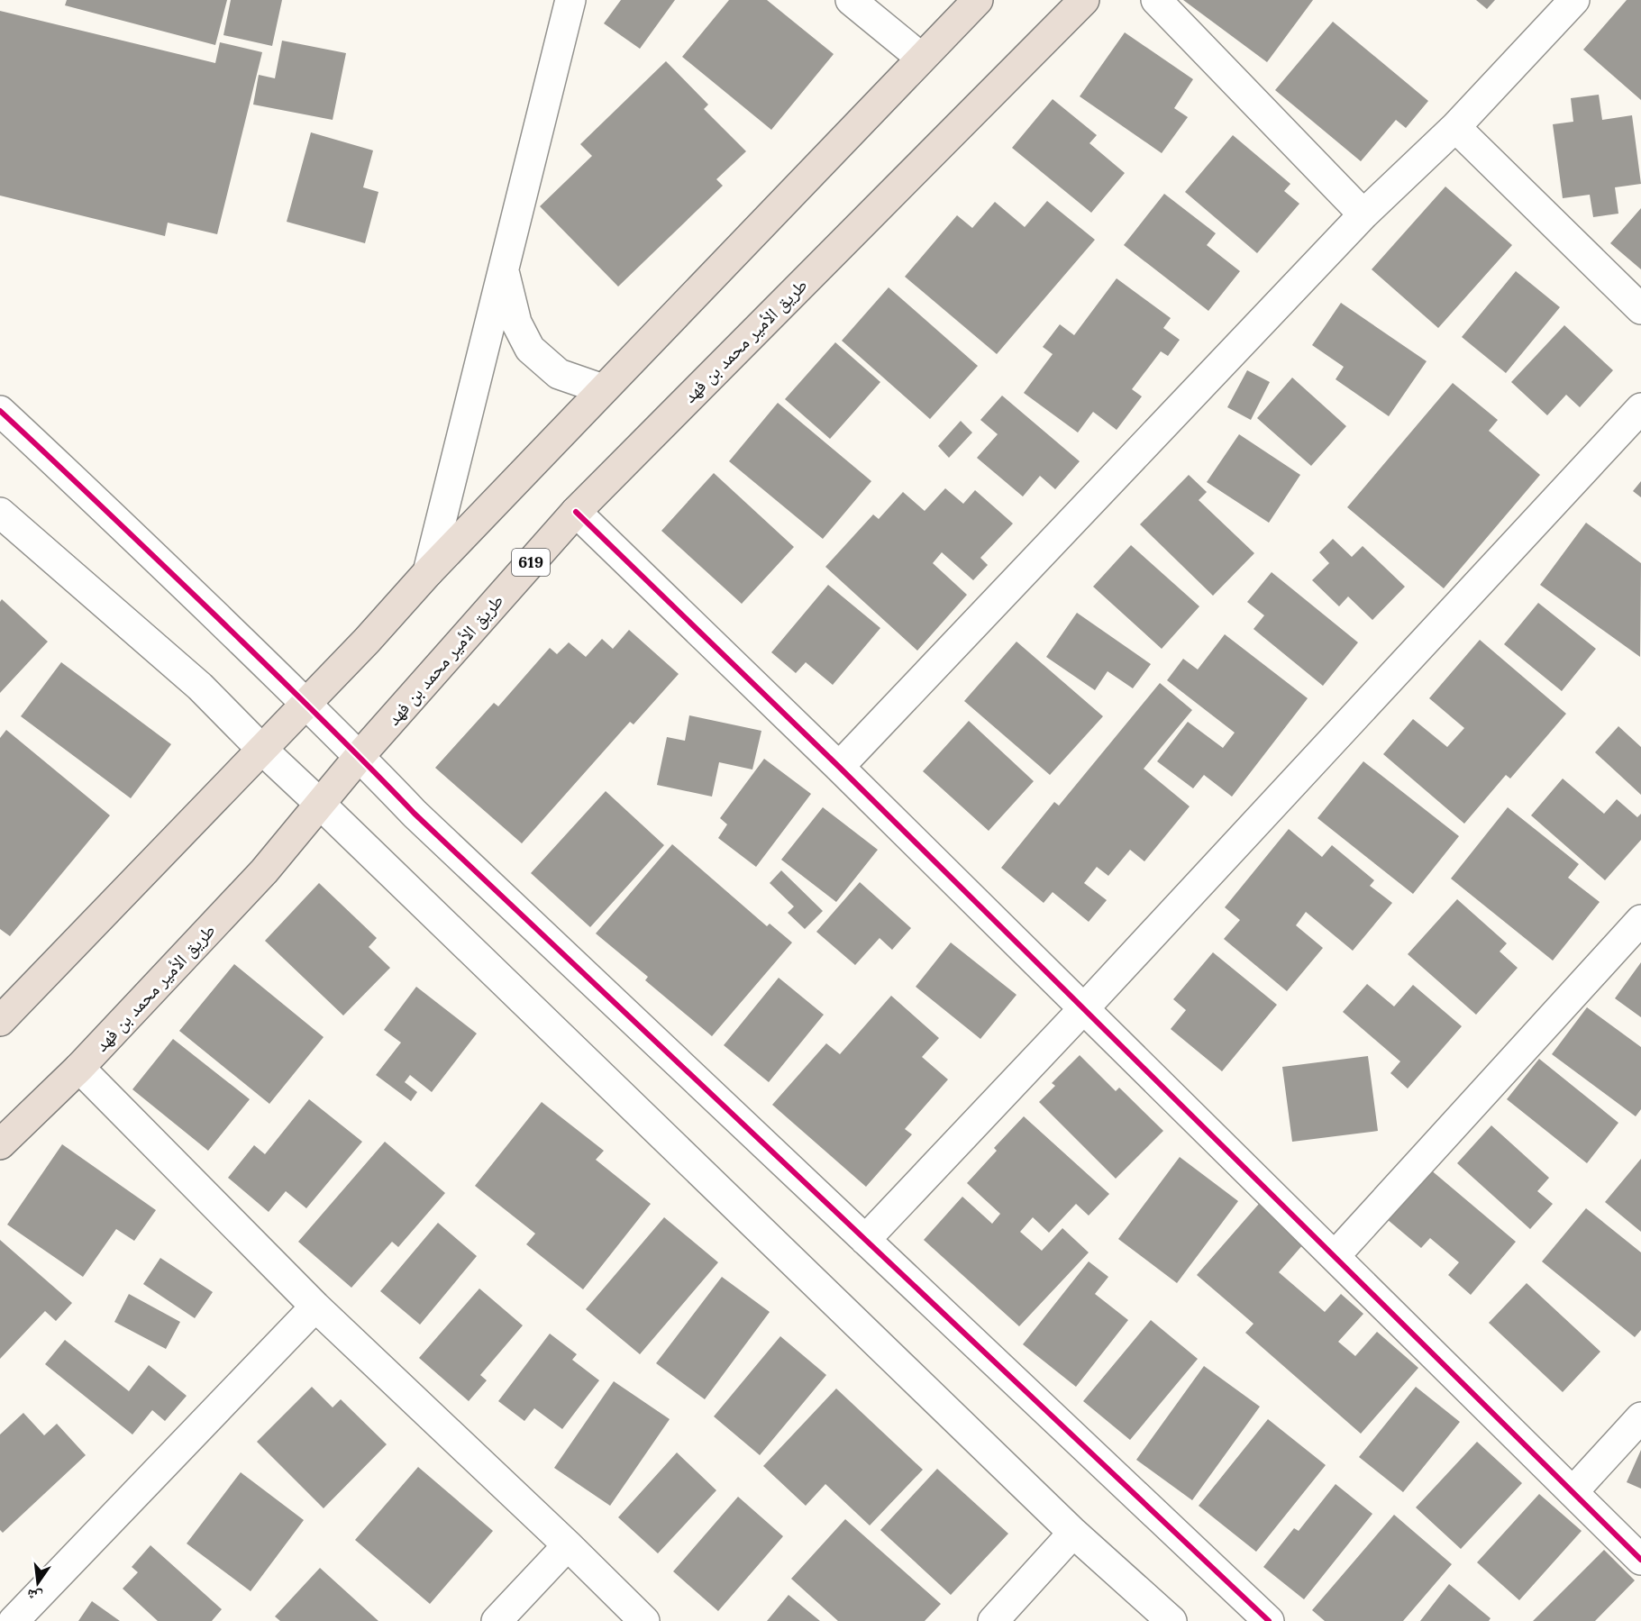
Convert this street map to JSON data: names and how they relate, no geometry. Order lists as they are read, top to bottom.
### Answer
{
  "streets": {
    "highway": ["طريق الأمير محمد بن فهد", "619"]
  },
  "north": "bottom"
}
